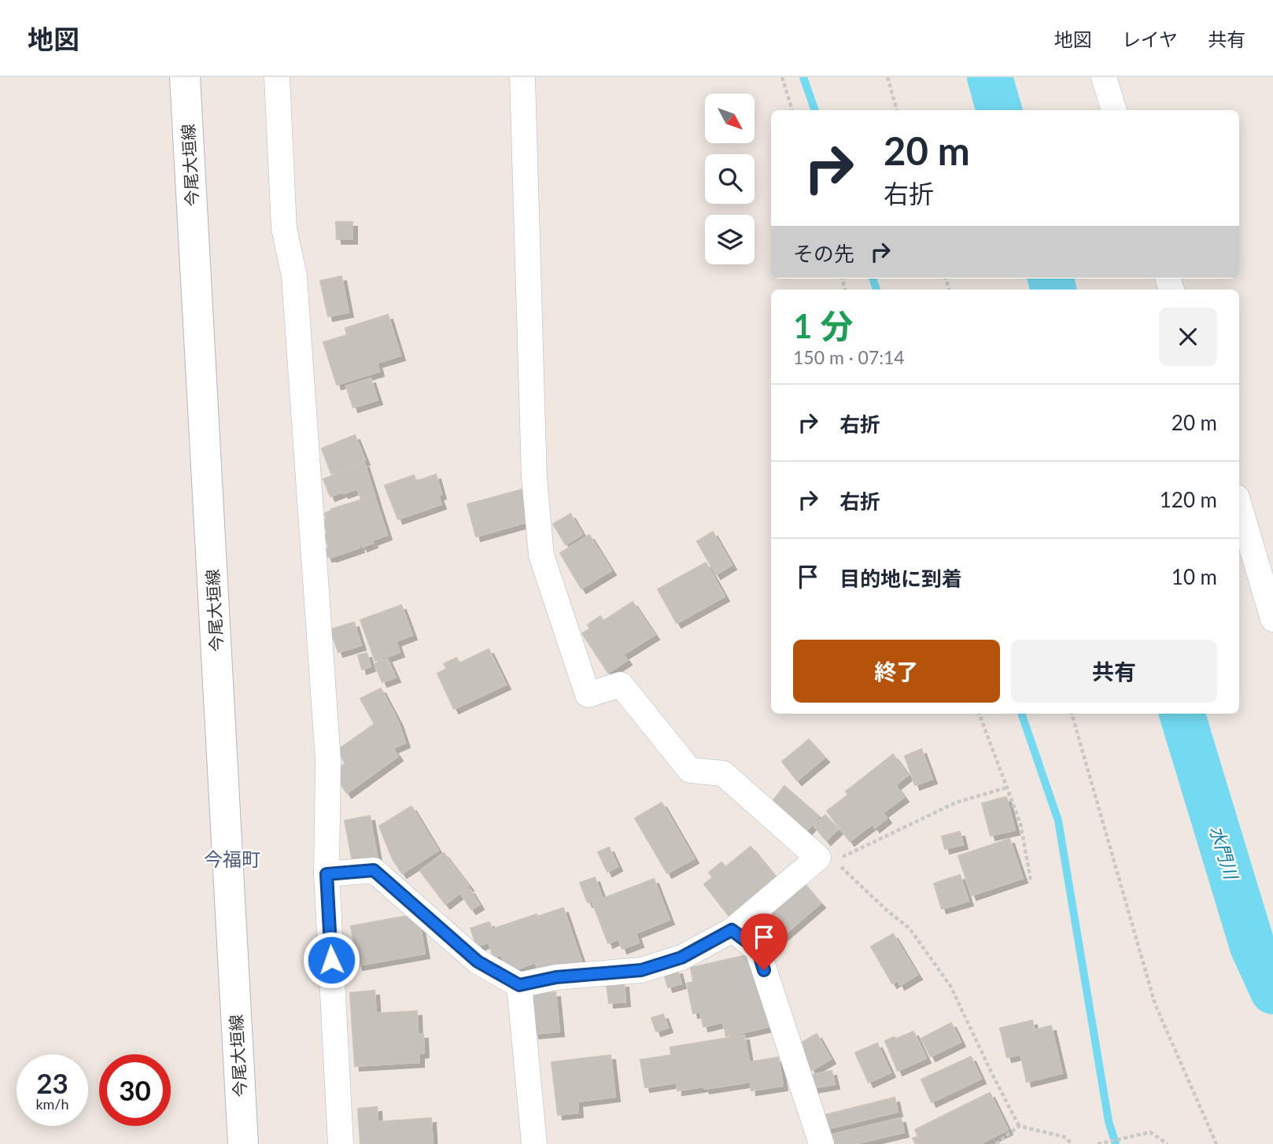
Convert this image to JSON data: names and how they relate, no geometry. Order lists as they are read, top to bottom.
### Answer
{
  "streets": {
    "main road": ["今尾大垣線"]
  },
  "districts": ["今福町"],
  "water": ["水門川"],
  "north": "bottom right",
  "page": {
    "header": "地図",
    "nav": ["地図", "レイヤ", "共有"],
    "turn": ["20 m", "右折"],
    "then": "その先",
    "heading": ["1 分", "150 m · 07:14"],
    "list": [
      {
        "name": "右折",
        "value": "20 m"
      },
      {
        "name": "右折",
        "value": "120 m"
      },
      {
        "name": "目的地に到着",
        "value": "10 m"
      }
    ],
    "buttons": ["終了", "共有"],
    "speed": "23 km/h",
    "limit": "30"
  }
}
